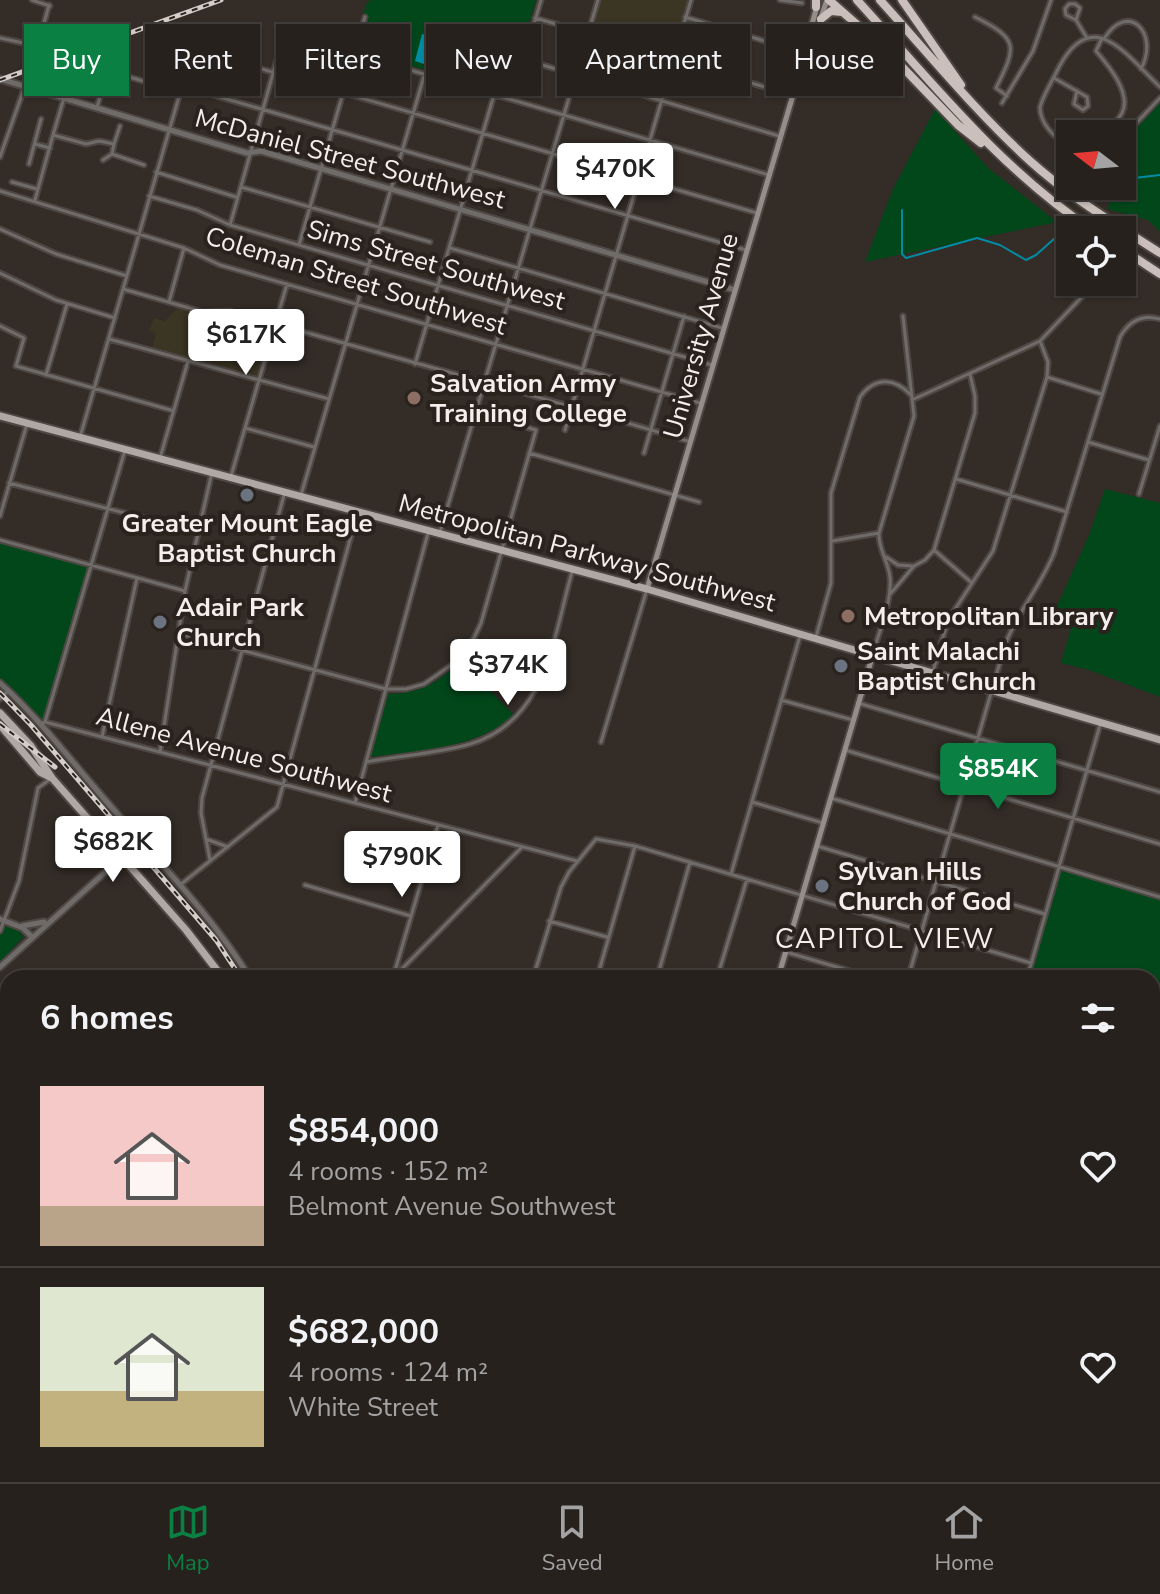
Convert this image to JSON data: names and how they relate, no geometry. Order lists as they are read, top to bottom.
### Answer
{
  "streets": {
    "main road": ["University Avenue", "Metropolitan Parkway Southwest"],
    "street": [
      "McDaniel Street Southwest",
      "Sims Street Southwest",
      "Coleman Street Southwest",
      "Allene Avenue Southwest"
    ]
  },
  "crossings": [
    ["McDaniel Street Southwest", "University Avenue"],
    ["Sims Street Southwest", "University Avenue"],
    ["Coleman Street Southwest", "University Avenue"],
    ["University Avenue", "Metropolitan Parkway Southwest"]
  ],
  "districts": ["CAPITOL VIEW"],
  "places": [
    "Salvation Army Training College",
    "Greater Mount Eagle Baptist Church",
    "Metropolitan Library",
    "Adair Park Church",
    "Saint Malachi Baptist Church",
    "Sylvan Hills Church of God"
  ],
  "north": "left",
  "page": {
    "chip": [
      "Buy",
      "Rent",
      "Filters",
      "New",
      "Apartment",
      "House"
    ],
    "price": [
      "$470K",
      "$617K",
      "$374K",
      "$854K",
      "$682K",
      "$790K"
    ],
    "heading": "6 homes",
    "list": [
      {
        "name": "$854,000",
        "note": "4 rooms · 152 m² · Belmont Avenue Southwest"
      },
      {
        "name": "$682,000",
        "note": "4 rooms · 124 m² · White Street"
      }
    ],
    "tabs": ["Map", "Saved", "Home"]
  }
}
